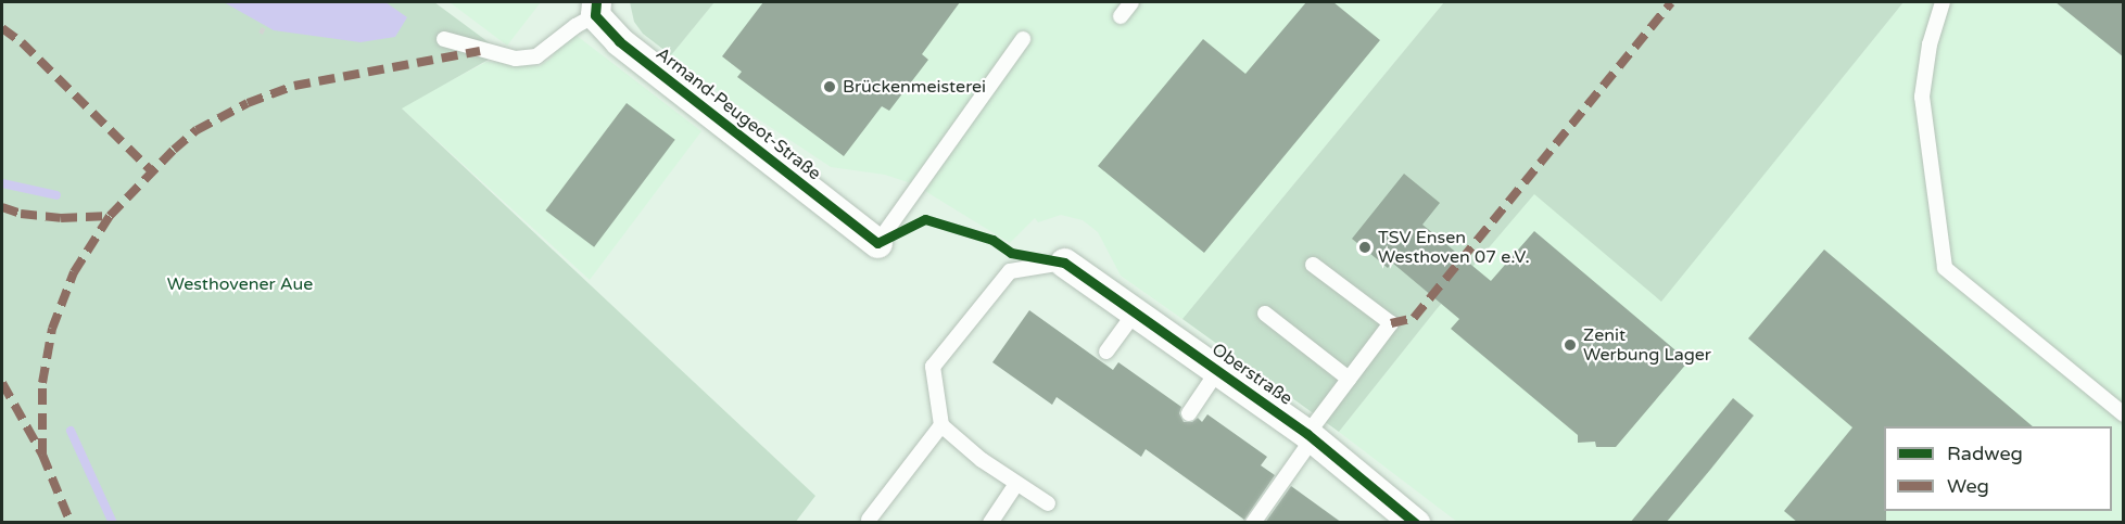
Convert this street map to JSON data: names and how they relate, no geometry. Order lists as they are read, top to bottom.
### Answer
{
  "streets": {
    "street": ["Armand-Peugeot-Straße", "Oberstraße"]
  },
  "parks": ["Westhovener Aue"],
  "places": ["Brückenmeisterei", "TSV Ensen Westhoven 07 e.V.", "Zenit Werbung Lager"],
  "legend": ["Radweg", "Weg"]
}
